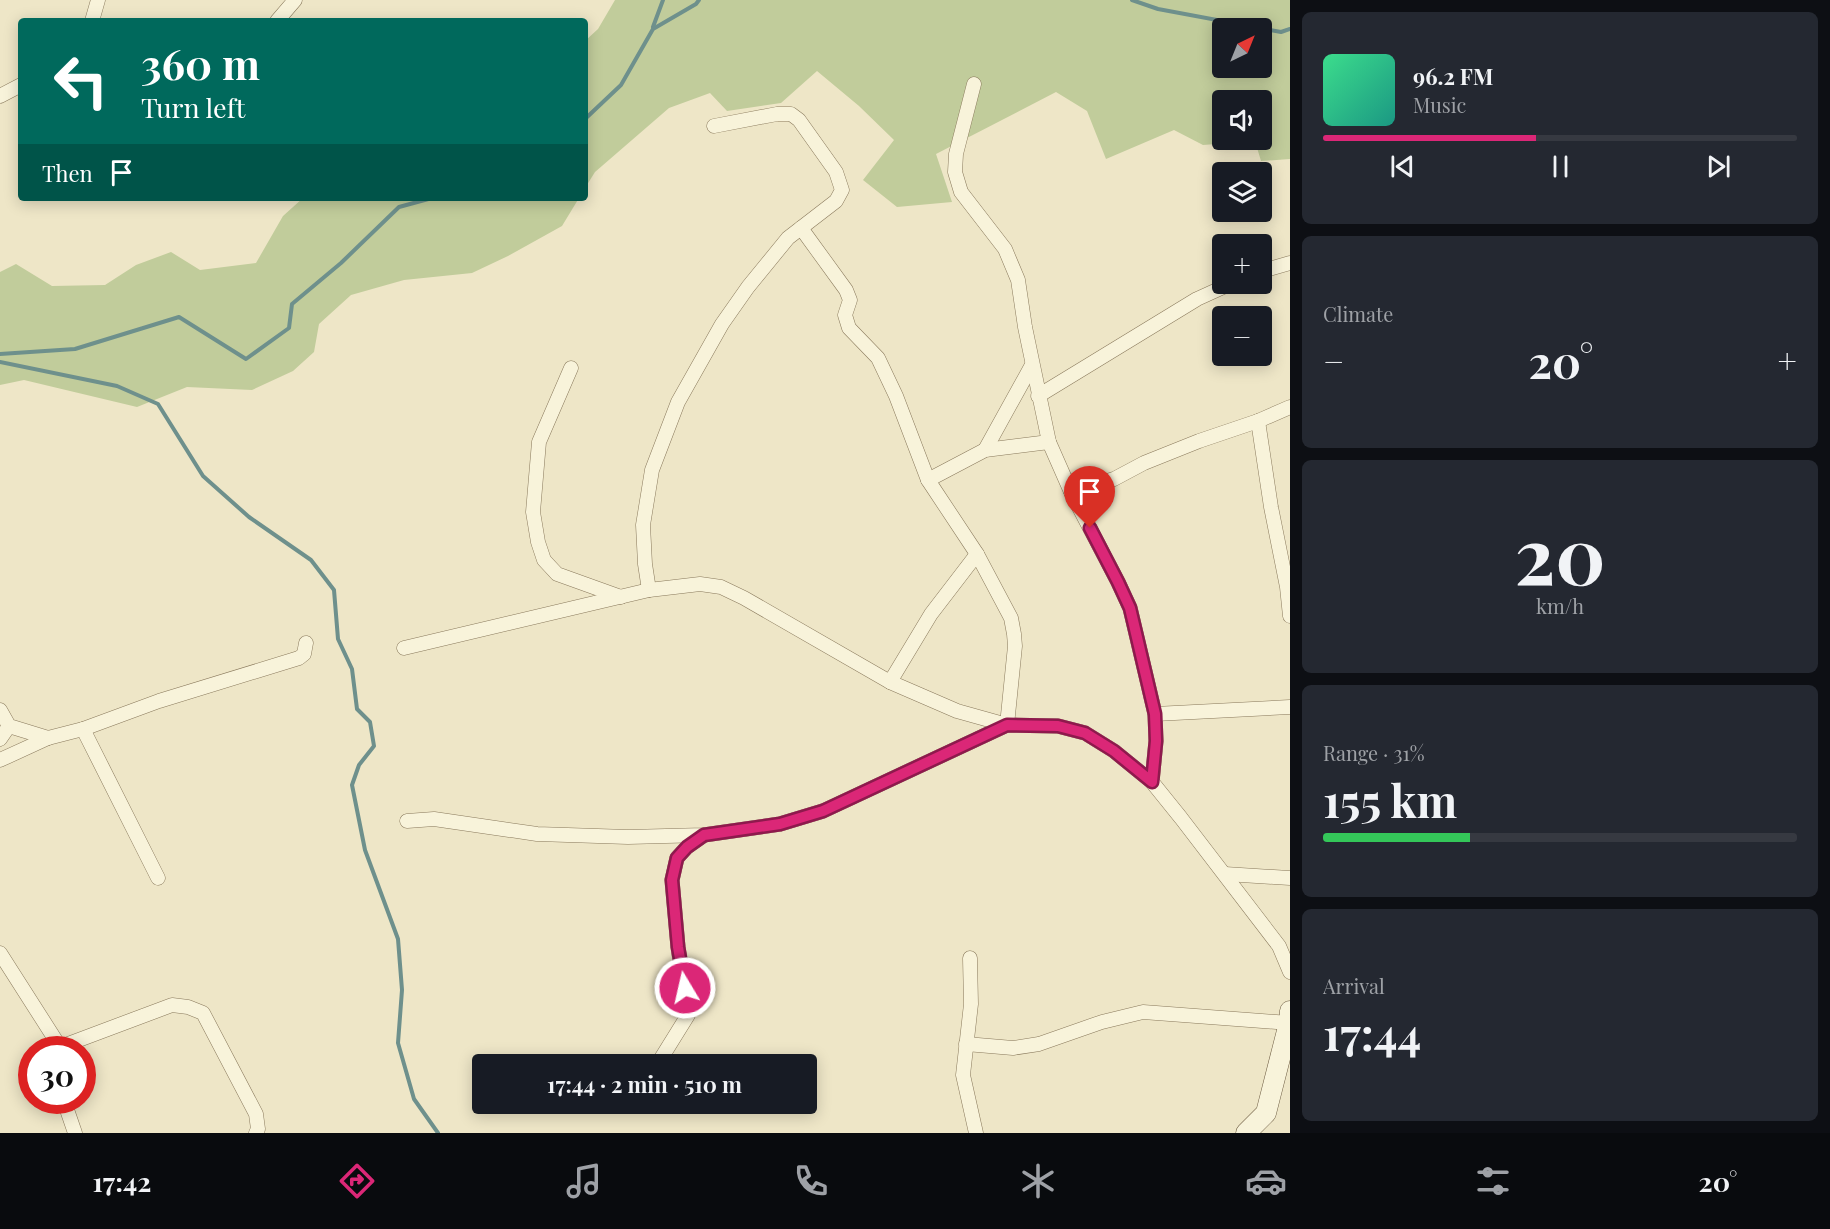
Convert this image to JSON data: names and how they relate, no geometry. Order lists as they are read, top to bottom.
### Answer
{
  "north": "top right",
  "page": {
    "map_buttons": ["+", "−"],
    "turn": ["360 m", "Turn left"],
    "song": ["96.2 FM", "Music"],
    "then": "Then",
    "tile": [
      "Climate",
      ["20", "km/h"],
      ["Range · 31%", "155 km"],
      ["Arrival", "17:44"]
    ],
    "heat": ["−", "20°", "+"],
    "limit": "30",
    "trip": "17:44 · 2 min · 510 m",
    "tabs": ["17:42", "20°"]
  }
}
